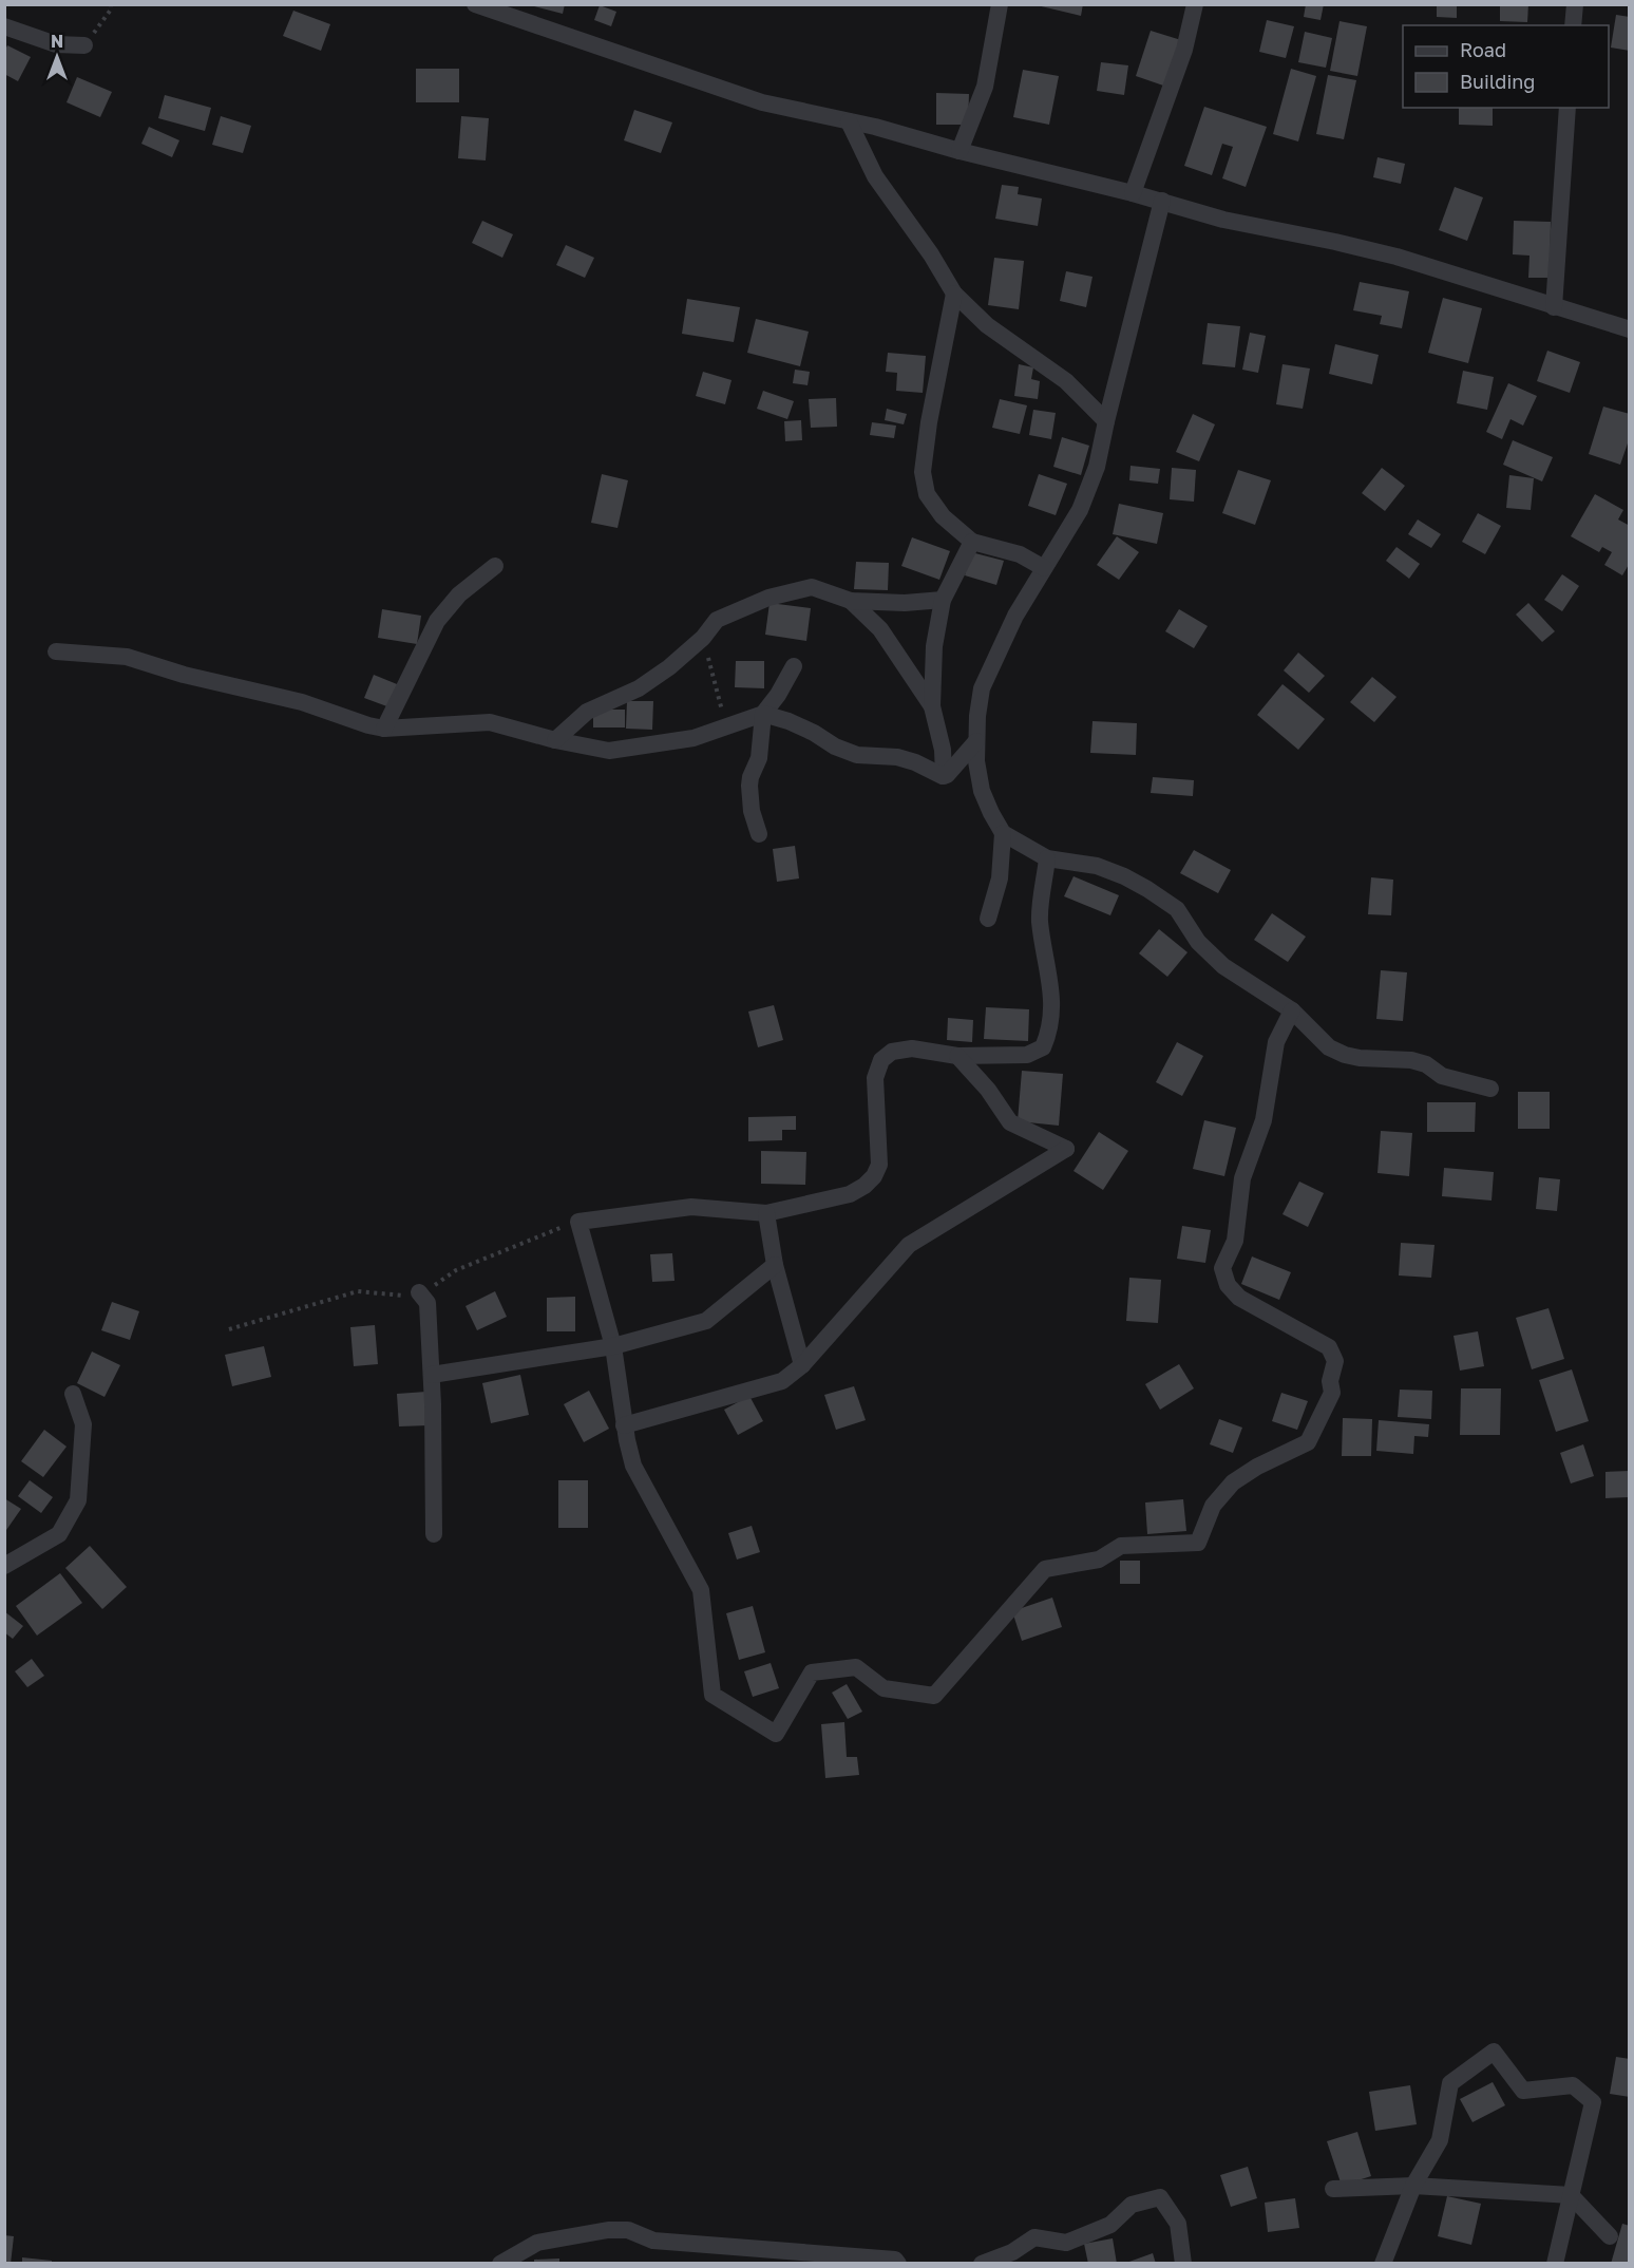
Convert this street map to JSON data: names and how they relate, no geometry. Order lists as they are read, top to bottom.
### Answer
{
  "legend": ["Road", "Building"],
  "north": "top"
}
